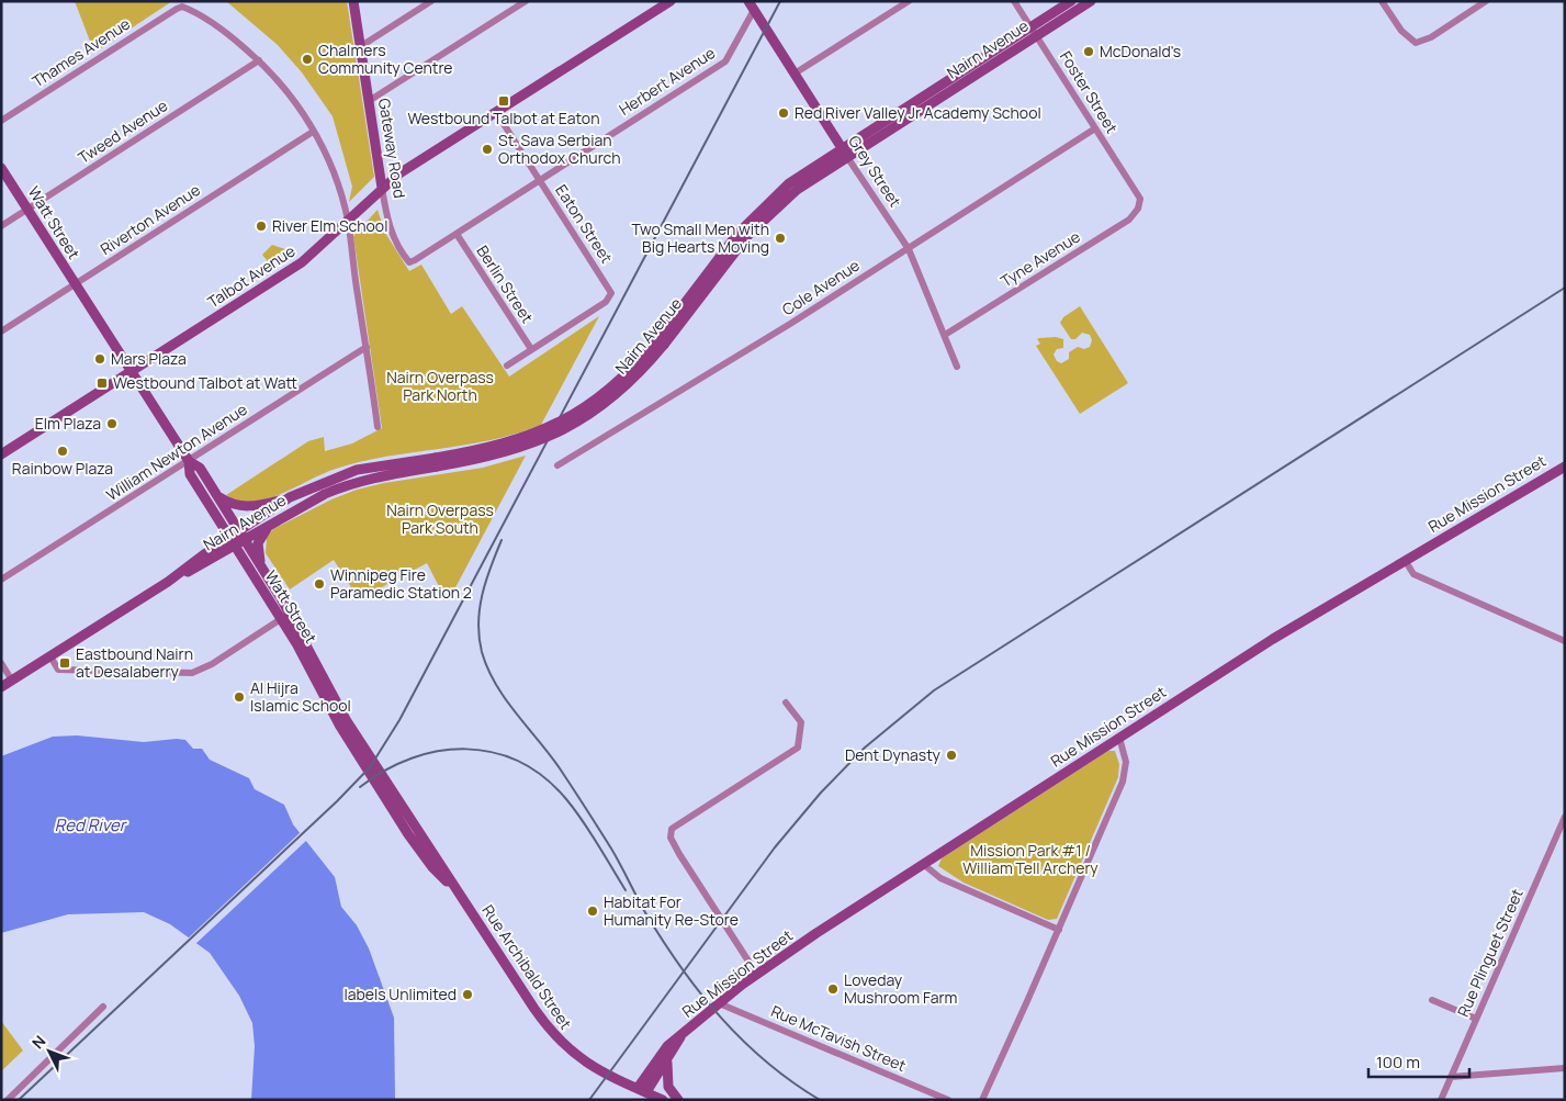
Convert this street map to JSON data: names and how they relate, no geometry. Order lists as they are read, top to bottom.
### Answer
{
  "streets": {
    "main road": [
      "Nairn Avenue",
      "Gateway Road",
      "Grey Street",
      "Watt Street",
      "Talbot Avenue",
      "Rue Mission Street",
      "Rue Archibald Street"
    ],
    "street": [
      "Thames Avenue",
      "Herbert Avenue",
      "Foster Street",
      "Tweed Avenue",
      "Riverton Avenue",
      "Eaton Street",
      "Tyne Avenue",
      "Berlin Street",
      "Cole Avenue",
      "William Newton Avenue",
      "Rue Plinguet Street",
      "Rue McTavish Street"
    ]
  },
  "crossings": [
    ["Nairn Avenue", "Foster Street"],
    ["Nairn Avenue", "Grey Street"],
    ["Nairn Avenue", "Watt Street"],
    ["Thames Avenue", "Tweed Avenue"],
    ["Herbert Avenue", "Gateway Road"],
    ["Herbert Avenue", "Grey Street"],
    ["Herbert Avenue", "Eaton Street"],
    ["Herbert Avenue", "Berlin Street"],
    ["Foster Street", "Tyne Avenue"],
    ["Foster Street", "Cole Avenue"],
    ["Tweed Avenue", "Watt Street"],
    ["Gateway Road", "Talbot Avenue"],
    ["Grey Street", "Tyne Avenue"],
    ["Grey Street", "Cole Avenue"],
    ["Riverton Avenue", "Watt Street"],
    ["Watt Street", "Talbot Avenue"],
    ["Watt Street", "William Newton Avenue"],
    ["Watt Street", "Rue Archibald Street"],
    ["Eaton Street", "Talbot Avenue"],
    ["Eaton Street", "Berlin Street"],
    ["Rue Mission Street", "Rue Archibald Street"],
    ["Rue Mission Street", "Rue McTavish Street"]
  ],
  "water": ["Red River"],
  "parks": ["Nairn Overpass Park North", "Nairn Overpass Park South", "Mission Park #1 / William Tell Archery"],
  "places": {
    "other": [
      "McDonald's",
      "Chalmers Community Centre",
      "Red River Valley Jr Academy School",
      "St. Sava Serbian Orthodox Church",
      "River Elm School",
      "Two Small Men with Big Hearts Moving",
      "Mars Plaza",
      "Elm Plaza",
      "Rainbow Plaza",
      "Winnipeg Fire Paramedic Station 2",
      "Al Hijra Islamic School",
      "Dent Dynasty",
      "Habitat For Humanity Re-Store",
      "Loveday Mushroom Farm",
      "labels Unlimited"
    ],
    "transit": ["Westbound Talbot at Eaton", "Westbound Talbot at Watt", "Eastbound Nairn at Desalaberry"]
  },
  "scale_bar": "100 m",
  "north": "top left"
}
